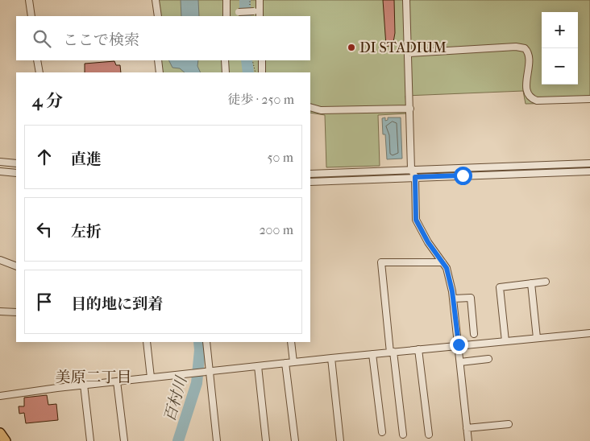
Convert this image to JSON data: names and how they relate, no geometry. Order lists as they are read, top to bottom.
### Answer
{
  "districts": ["美原二丁目"],
  "water": ["百村川"],
  "places": ["DI STADIUM"],
  "page": {
    "map_buttons": ["+", "−"],
    "search": "ここで検索",
    "heading": ["4 分", "徒歩 · 250 m"],
    "list": [
      ["直進", "50 m"],
      ["左折", "200 m"],
      "目的地に到着"
    ]
  }
}
